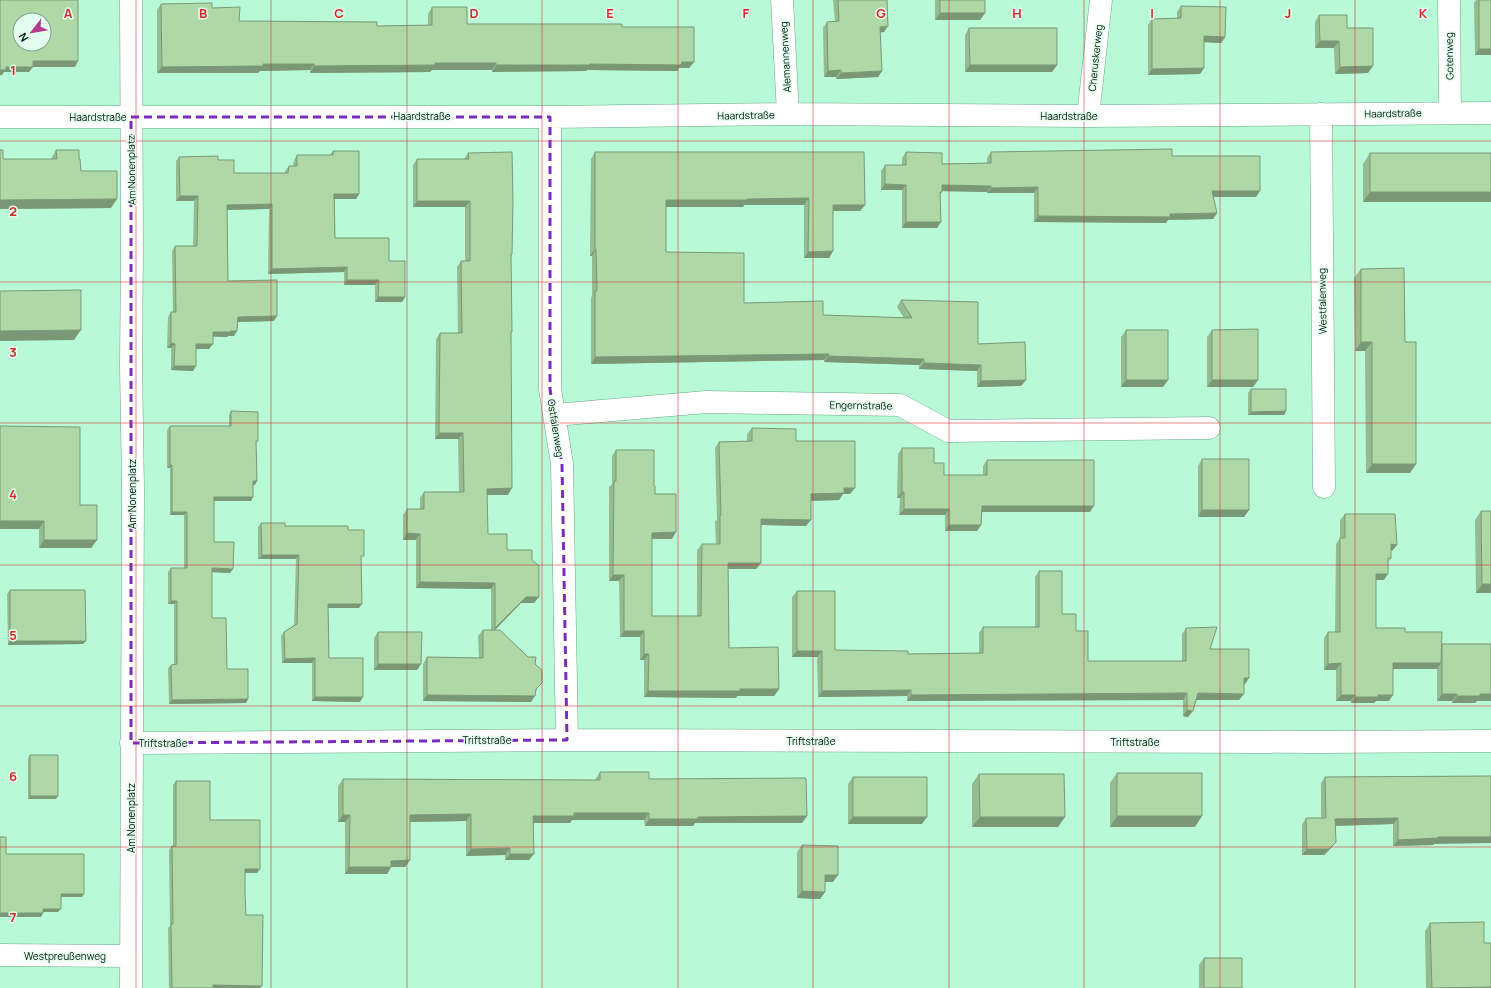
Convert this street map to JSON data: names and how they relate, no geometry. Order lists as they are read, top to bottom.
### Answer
{
  "streets": {
    "street": [
      "Gotenweg",
      "Alemannenweg",
      "Cheruskerweg",
      "Haardstraße",
      "Am Nonenplatz",
      "Westfalenweg",
      "Engernstraße",
      "Ostfalenweg",
      "Triftstraße",
      "Westpreußenweg"
    ]
  },
  "crossings": [
    ["Gotenweg", "Haardstraße"],
    ["Alemannenweg", "Haardstraße"],
    ["Cheruskerweg", "Haardstraße"],
    ["Haardstraße", "Am Nonenplatz"],
    ["Haardstraße", "Westfalenweg"],
    ["Haardstraße", "Ostfalenweg"],
    ["Am Nonenplatz", "Triftstraße"],
    ["Am Nonenplatz", "Westpreußenweg"],
    ["Engernstraße", "Ostfalenweg"],
    ["Ostfalenweg", "Triftstraße"]
  ],
  "north": "bottom left",
  "grid": {
    "columns": [
      "A",
      "B",
      "C",
      "D",
      "E",
      "F",
      "G",
      "H",
      "I",
      "J",
      "K"
    ],
    "rows": [
      "1",
      "2",
      "3",
      "4",
      "5",
      "6",
      "7"
    ]
  }
}
